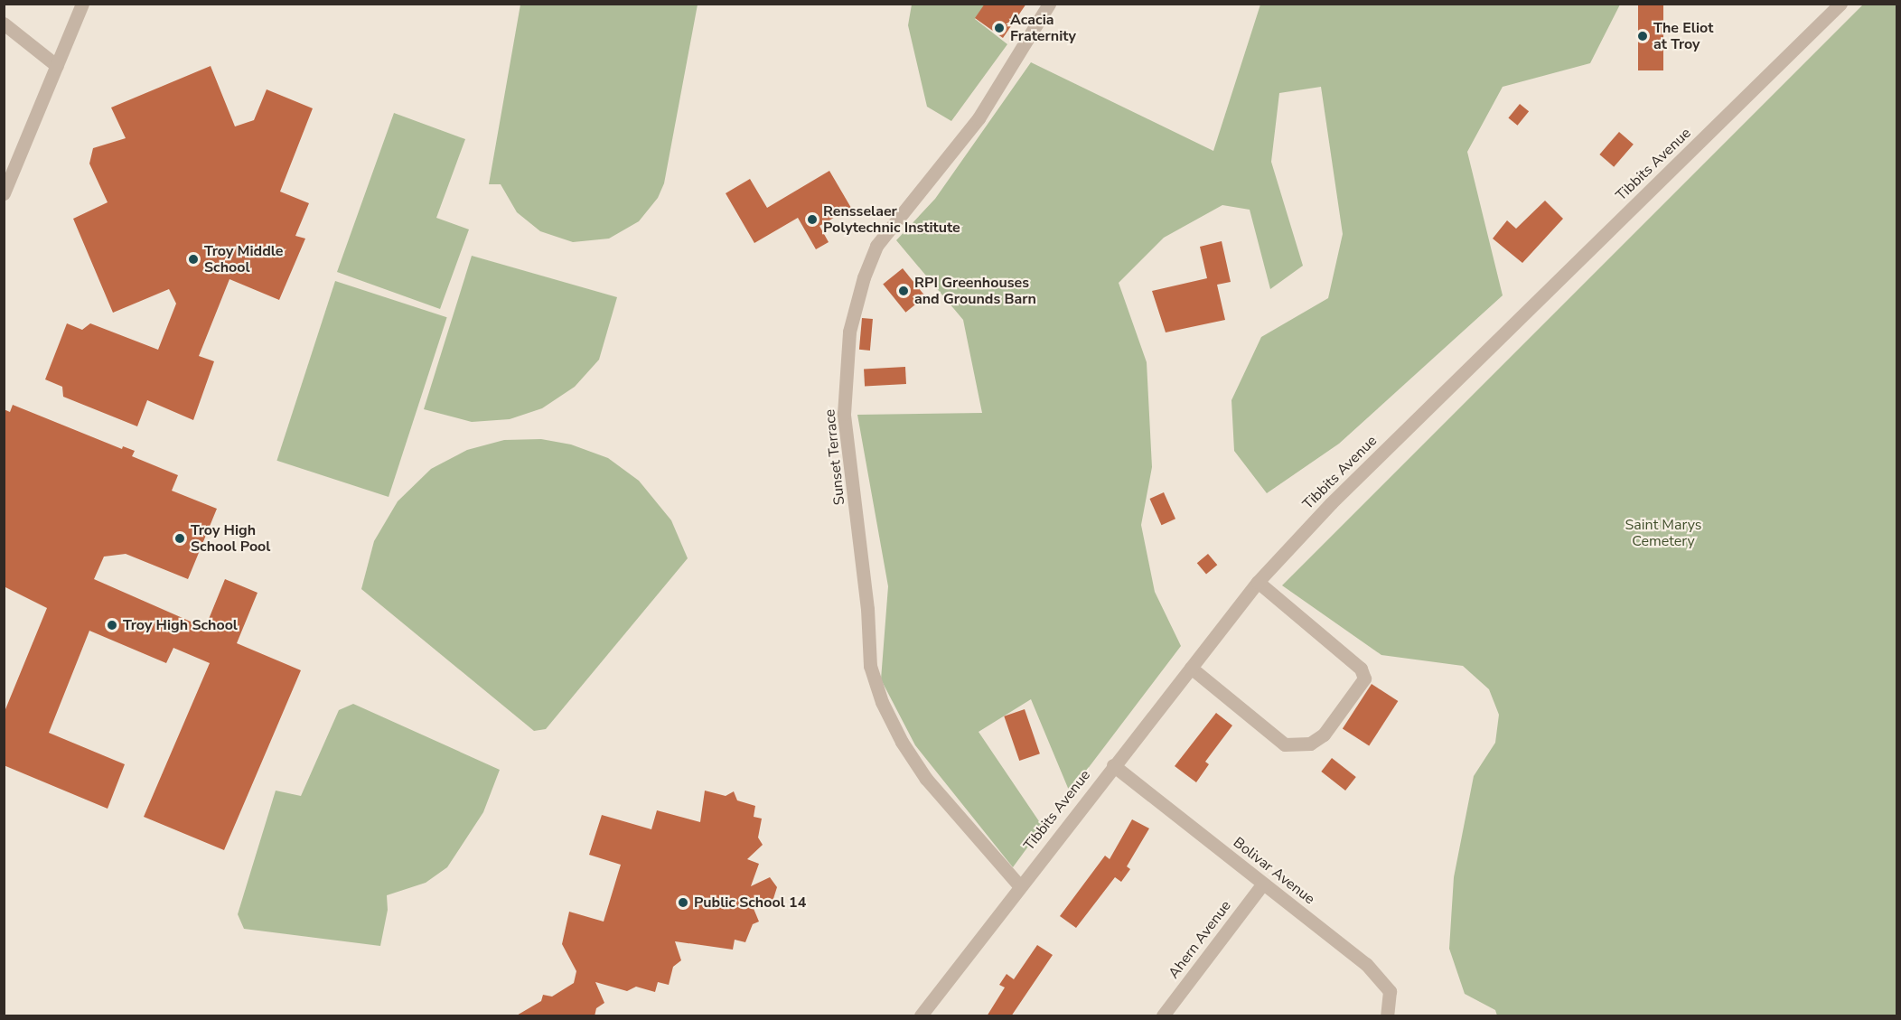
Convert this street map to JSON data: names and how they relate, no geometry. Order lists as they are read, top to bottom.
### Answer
{
  "streets": {
    "street": [
      "Tibbits Avenue",
      "Sunset Terrace",
      "Bolivar Avenue",
      "Ahern Avenue"
    ]
  },
  "crossings": [
    ["Tibbits Avenue", "Sunset Terrace"],
    ["Tibbits Avenue", "Bolivar Avenue"],
    ["Bolivar Avenue", "Ahern Avenue"]
  ],
  "parks": ["Saint Marys Cemetery"],
  "places": [
    "Acacia Fraternity",
    "The Eliot at Troy",
    "Rensselaer Polytechnic Institute",
    "Troy Middle School",
    "RPI Greenhouses and Grounds Barn",
    "Troy High School Pool",
    "Troy High School",
    "Public School 14"
  ]
}
